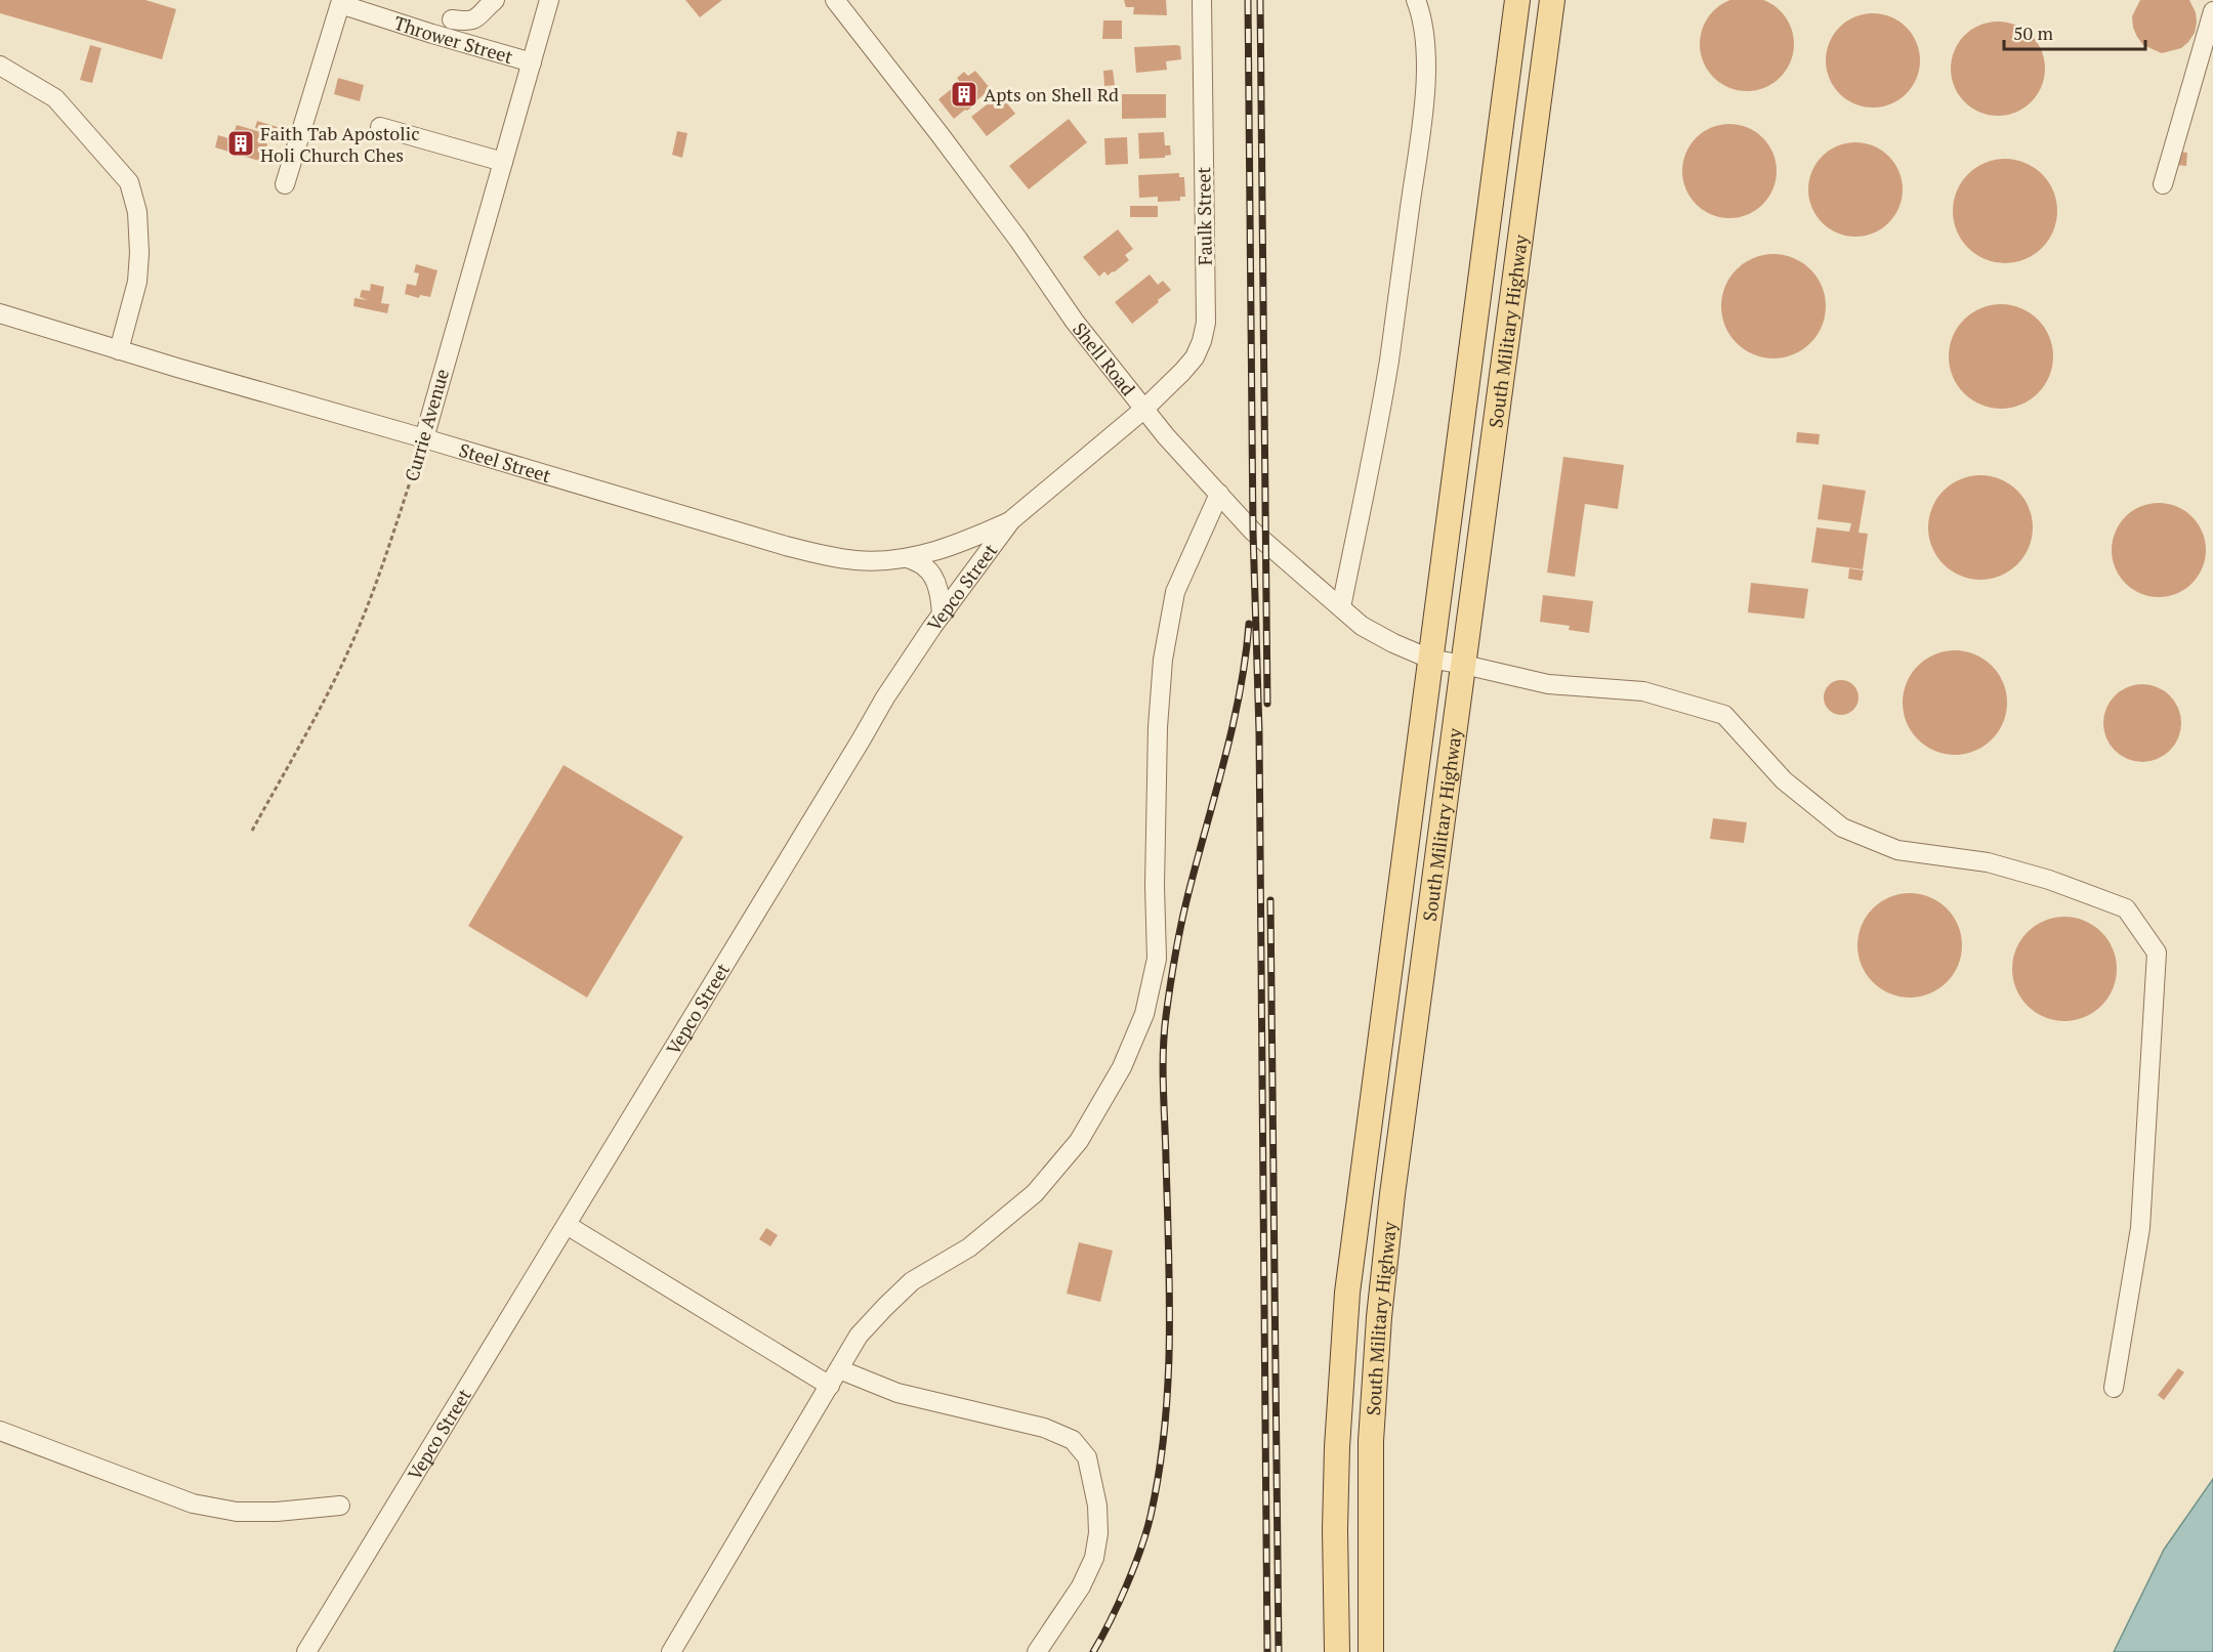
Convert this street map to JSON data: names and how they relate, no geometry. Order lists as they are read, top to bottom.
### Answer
{
  "streets": {
    "main road": ["South Military Highway"],
    "street": [
      "Thrower Street",
      "Faulk Street",
      "Shell Road",
      "Currie Avenue",
      "Steel Street",
      "Vepco Street"
    ]
  },
  "crossings": [
    ["Thrower Street", "Currie Avenue"],
    ["Faulk Street", "Shell Road"],
    ["Faulk Street", "Vepco Street"],
    ["South Military Highway", "Shell Road"],
    ["Shell Road", "Vepco Street"],
    ["Currie Avenue", "Steel Street"],
    ["Steel Street", "Vepco Street"]
  ],
  "places": {
    "building": ["Apts on Shell Rd", "Faith Tab Apostolic Holi Church Ches"]
  },
  "scale_bar": "50 m"
}
